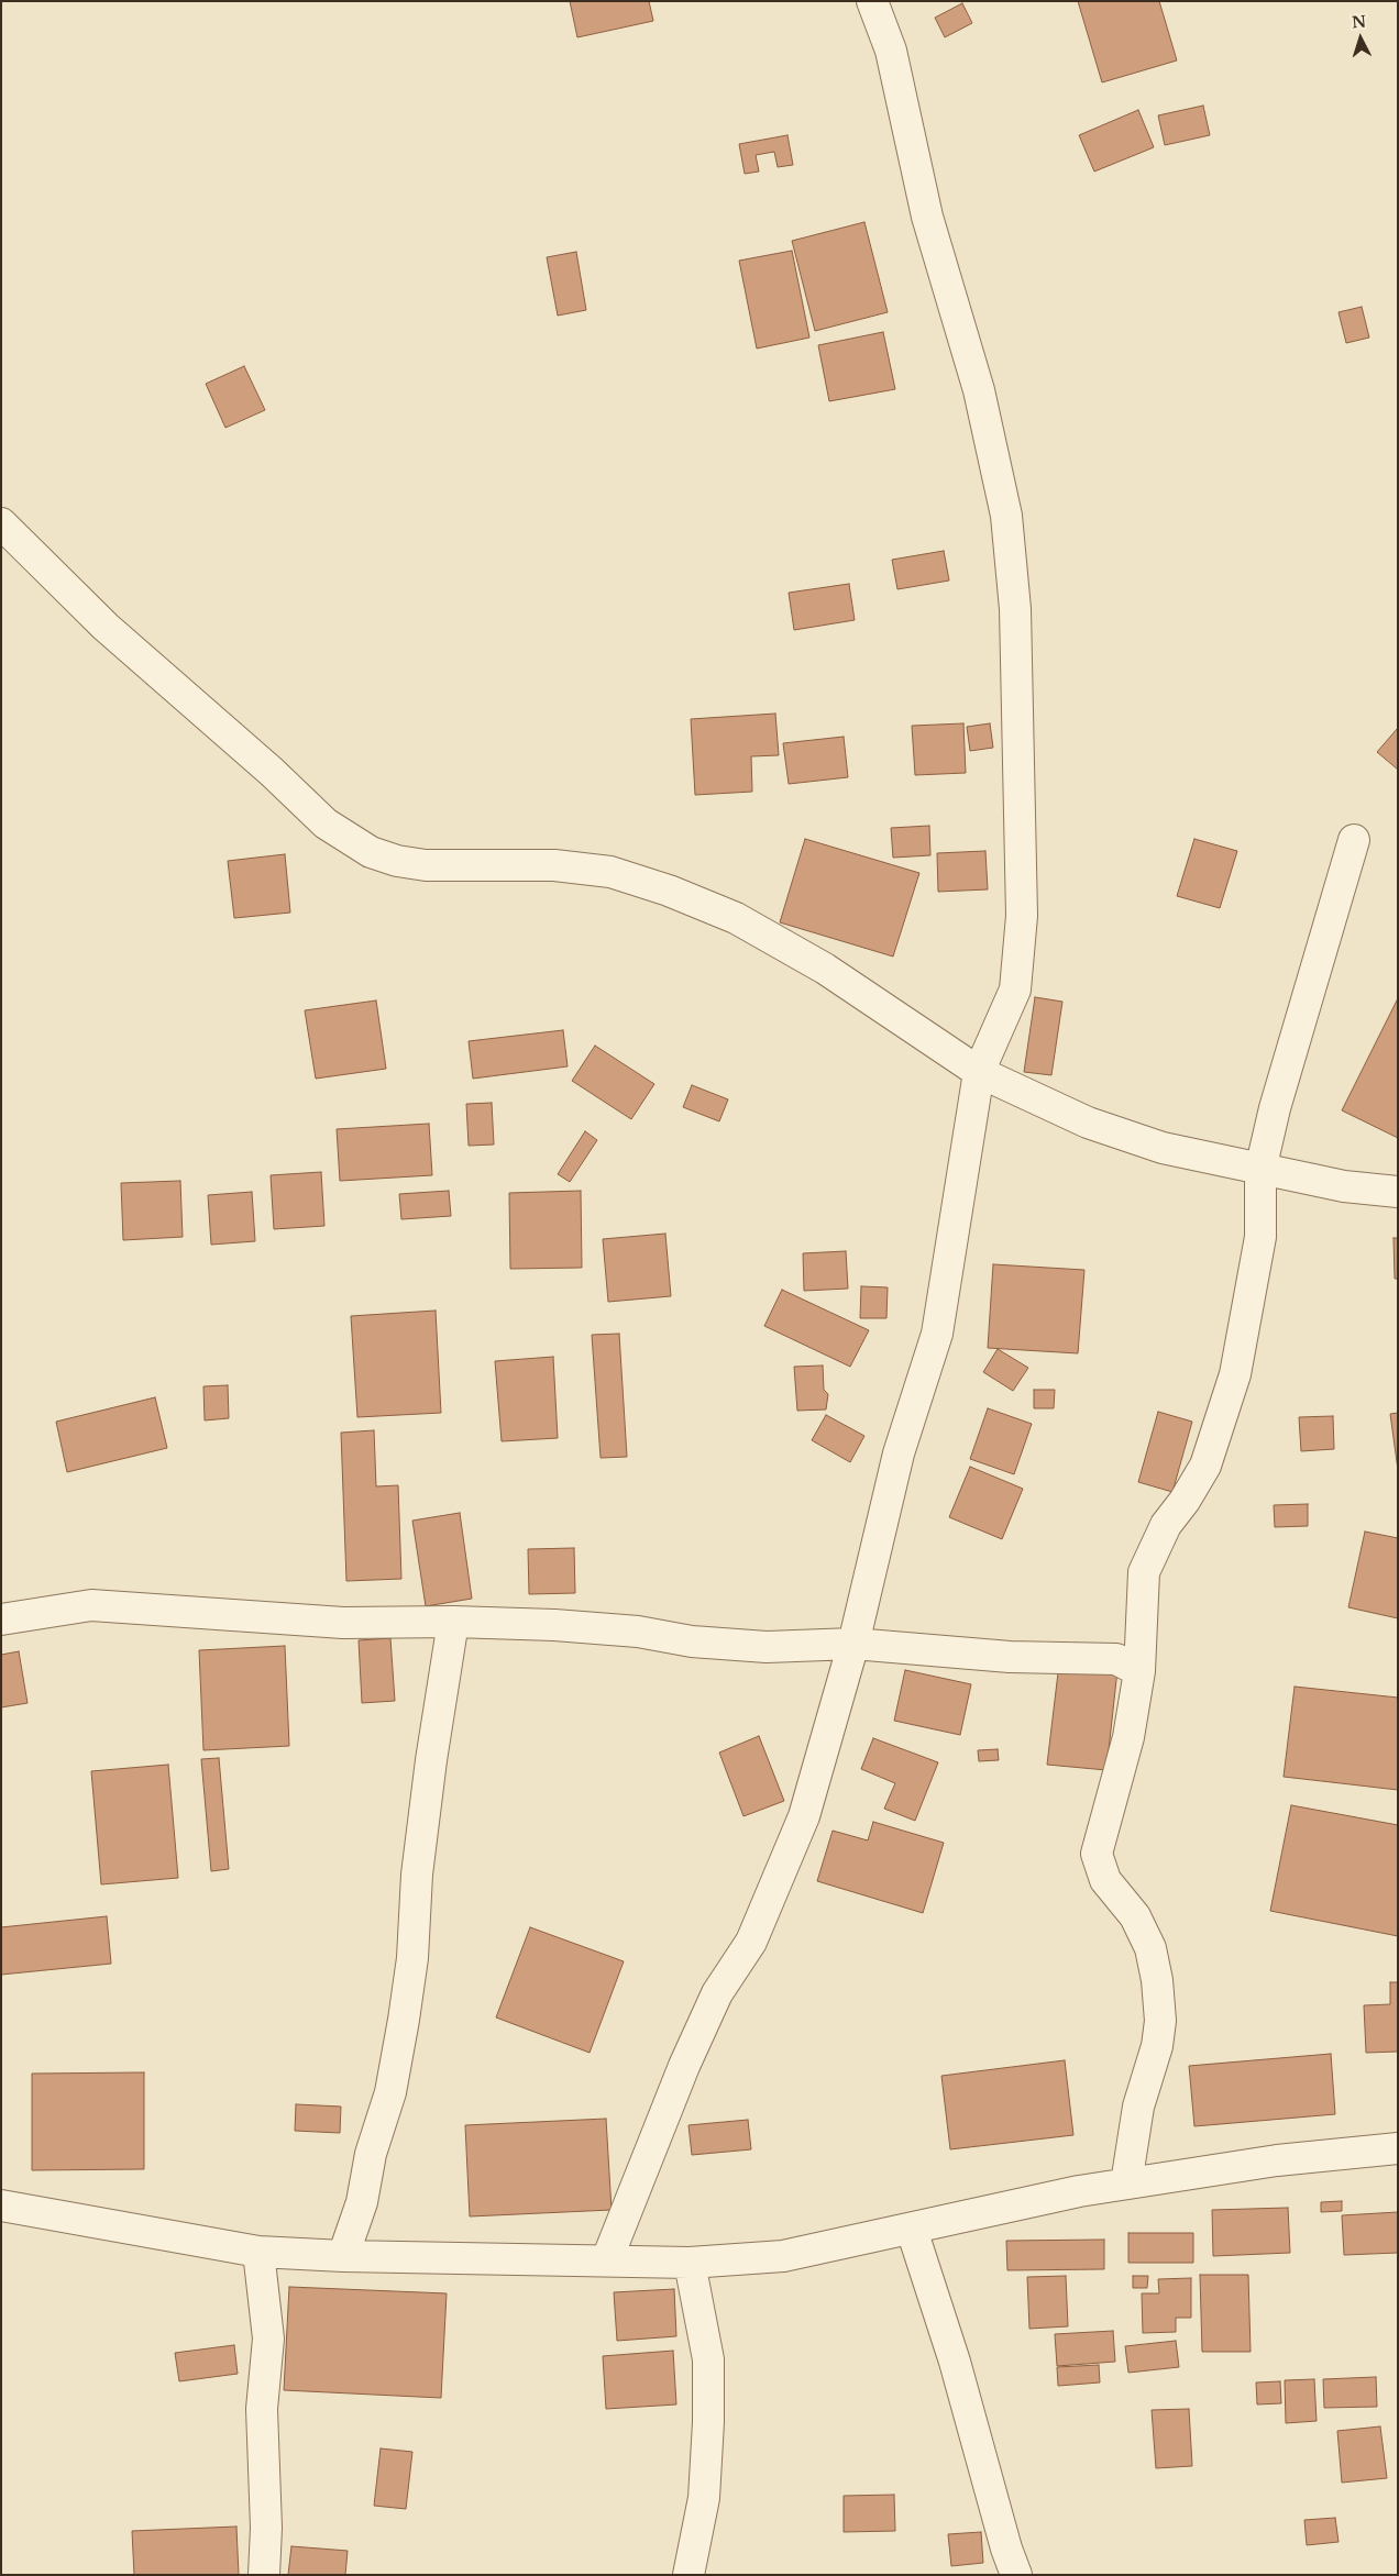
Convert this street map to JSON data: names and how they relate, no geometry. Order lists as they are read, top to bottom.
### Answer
{
  "north": "top"
}
